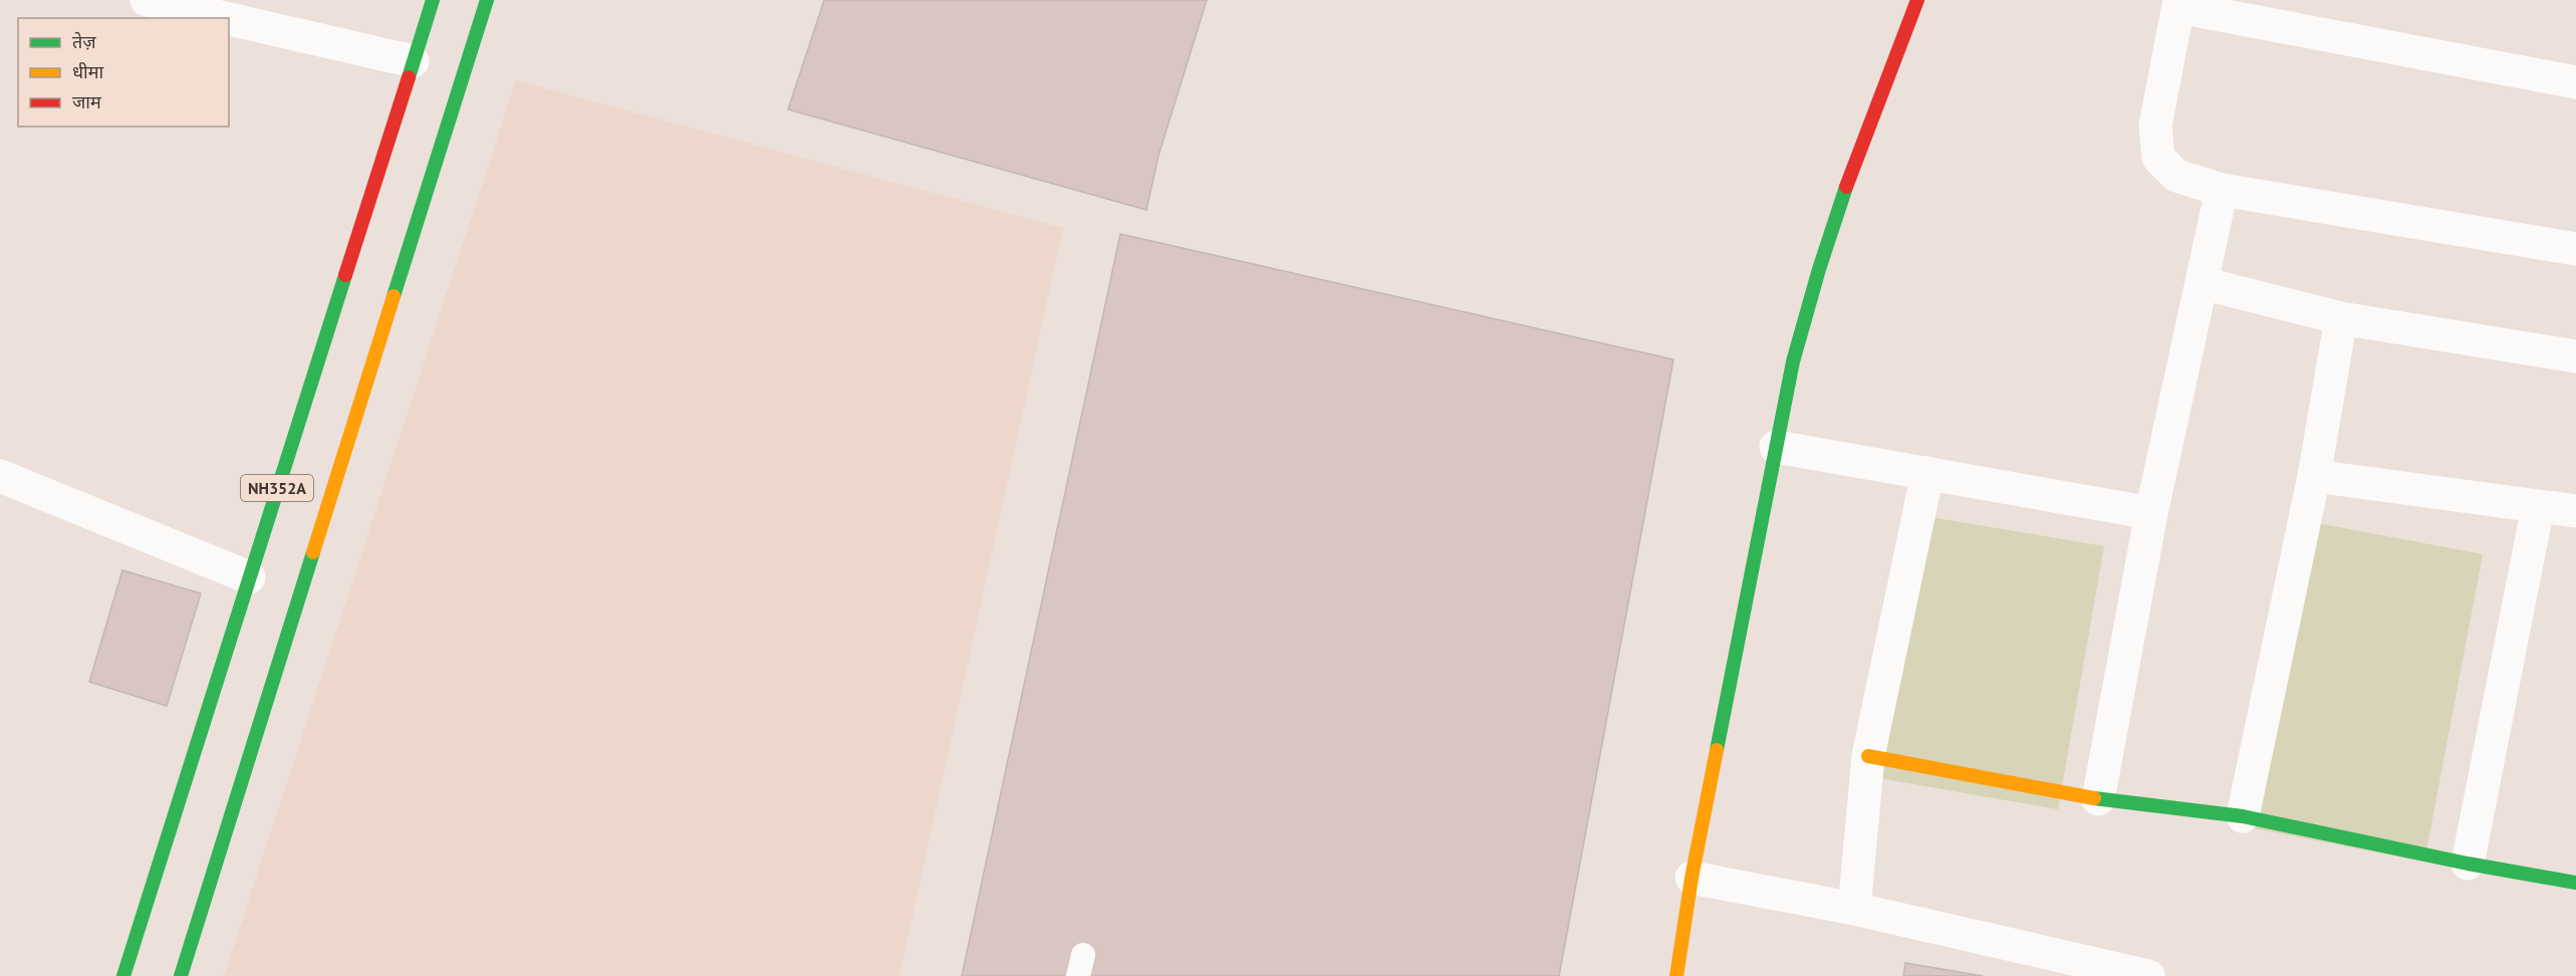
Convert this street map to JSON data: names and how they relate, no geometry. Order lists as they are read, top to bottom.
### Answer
{
  "streets": {
    "main road": ["NH352A"]
  },
  "legend": ["तेज़", "धीमा", "जाम"]
}
